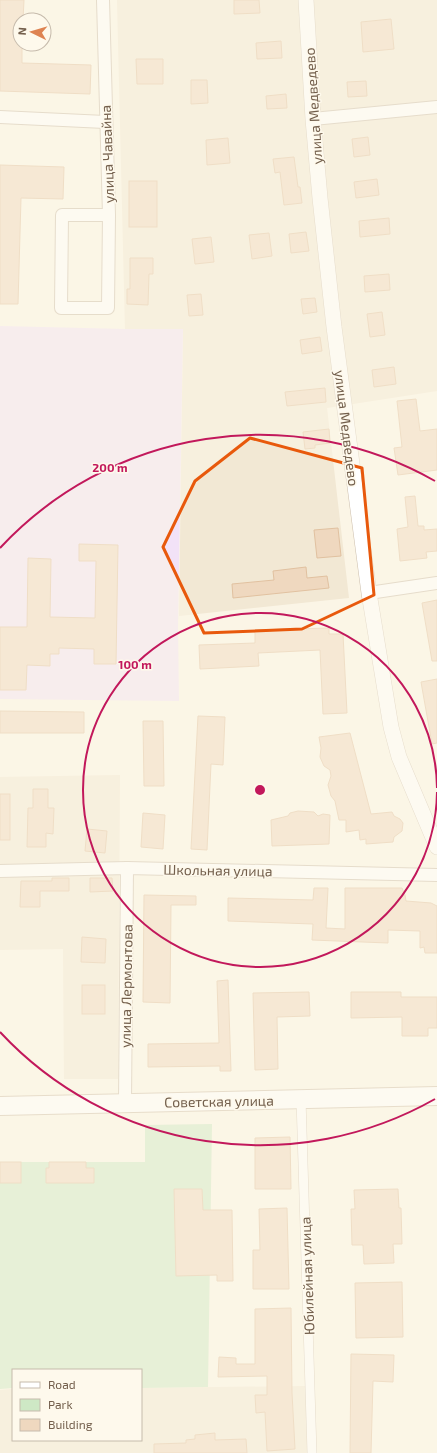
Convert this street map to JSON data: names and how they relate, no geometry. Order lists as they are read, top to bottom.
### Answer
{
  "streets": {
    "main road": ["Советская улица"],
    "street": [
      "улица Медведево",
      "улица Чавайна",
      "Школьная улица",
      "улица Лермонтова",
      "Юбилейная улица"
    ]
  },
  "crossings": [
    ["Школьная улица", "улица Лермонтова"],
    ["улица Лермонтова", "Советская улица"],
    ["Советская улица", "Юбилейная улица"]
  ],
  "legend": ["Road", "Park", "Building"],
  "north": "left",
  "rings": ["200 m", "100 m"]
}
